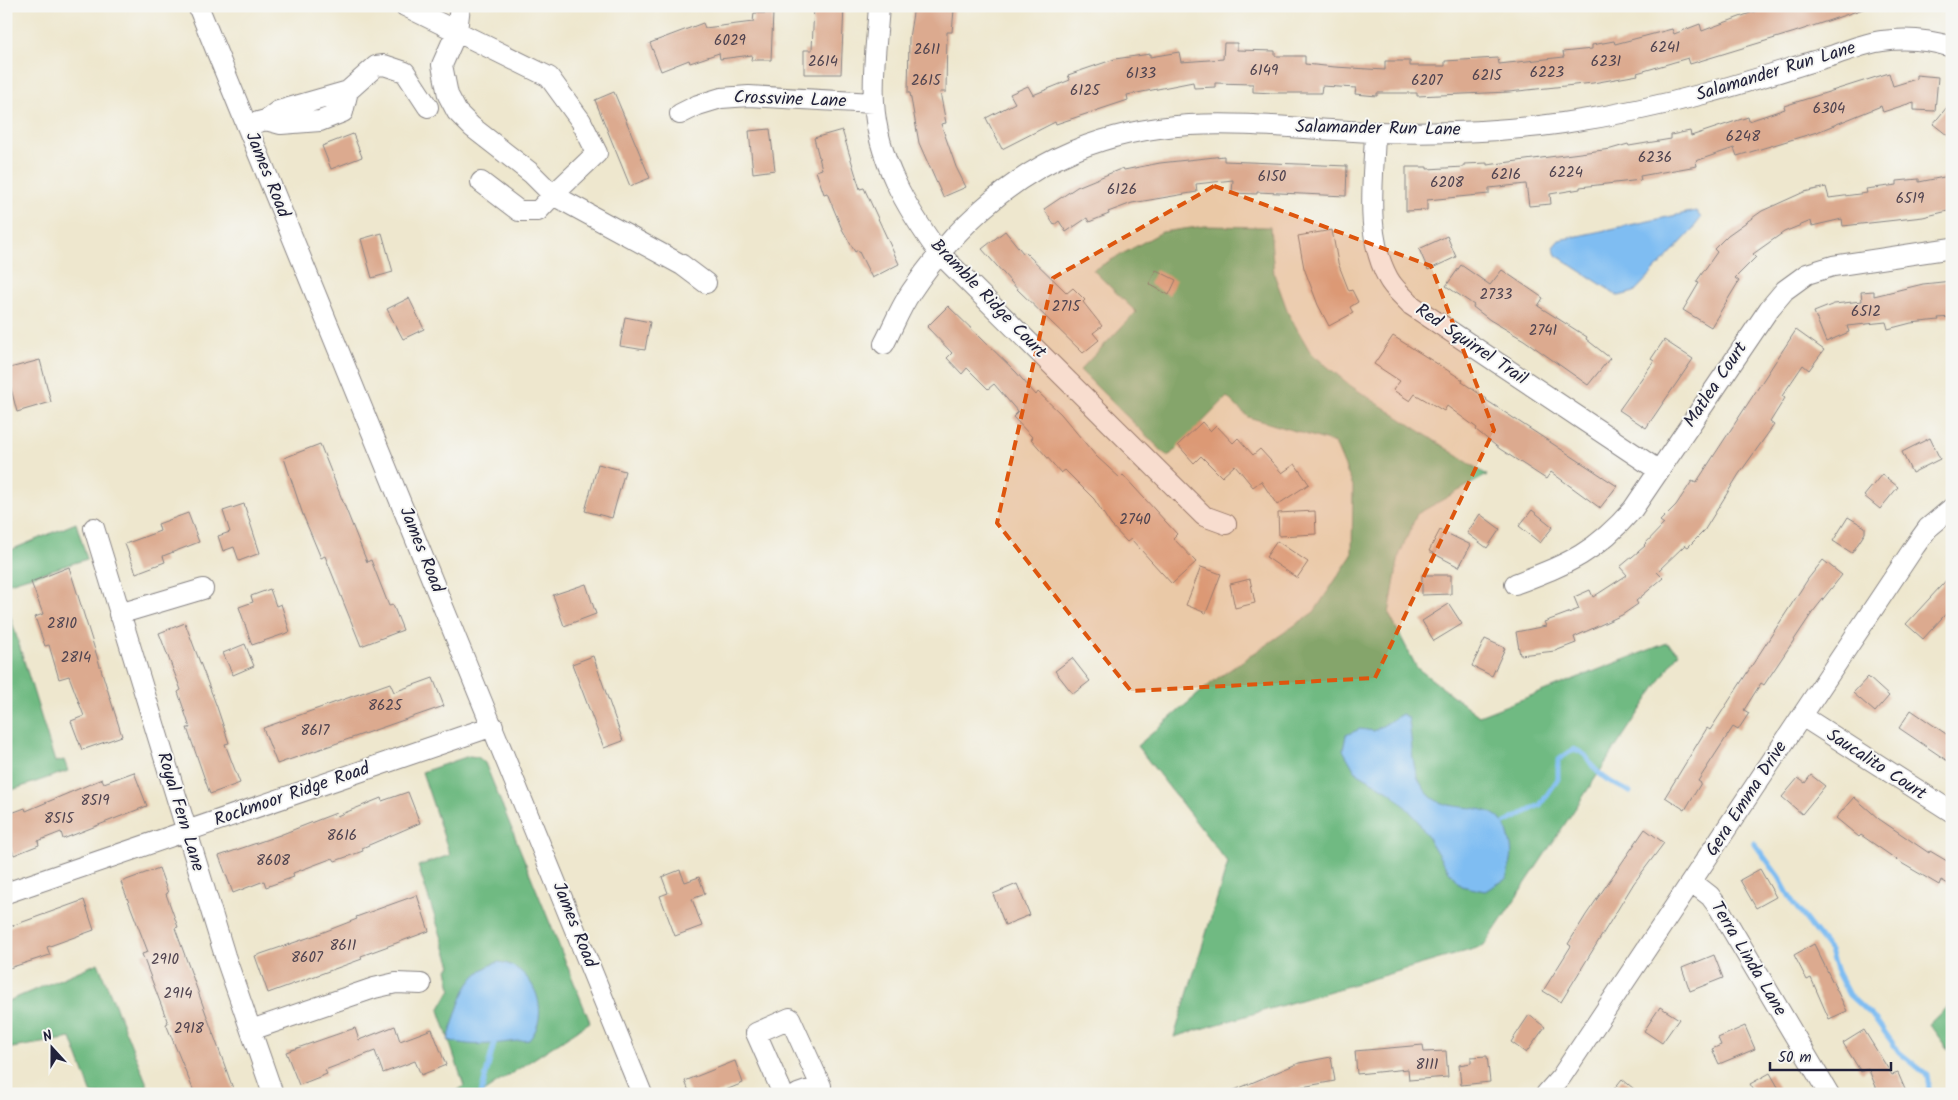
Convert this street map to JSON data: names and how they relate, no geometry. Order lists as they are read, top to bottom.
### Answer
{
  "streets": {
    "street": [
      "Salamander Run Lane",
      "Crossvine Lane",
      "James Road",
      "Bramble Ridge Court",
      "Red Squirrel Trail",
      "Matlea Court",
      "Saucalito Court",
      "Rockmoor Ridge Road",
      "Gera Emma Drive",
      "Royal Fern Lane",
      "Terra Linda Lane"
    ]
  },
  "crossings": [
    ["Salamander Run Lane", "Bramble Ridge Court"],
    ["Salamander Run Lane", "Red Squirrel Trail"],
    ["Crossvine Lane", "Bramble Ridge Court"],
    ["James Road", "Rockmoor Ridge Road"],
    ["Red Squirrel Trail", "Matlea Court"],
    ["Saucalito Court", "Gera Emma Drive"],
    ["Rockmoor Ridge Road", "Royal Fern Lane"],
    ["Gera Emma Drive", "Terra Linda Lane"]
  ],
  "house_numbers": [
    "6029",
    "6241",
    "2611",
    "2614",
    "6231",
    "6149",
    "6223",
    "6133",
    "6215",
    "2615",
    "6207",
    "6125",
    "6304",
    "6248",
    "6236",
    "6224",
    "6216",
    "6150",
    "6208",
    "6126",
    "6519",
    "2733",
    "2715",
    "6512",
    "2741",
    "2740",
    "2810",
    "2814",
    "8625",
    "8617",
    "8519",
    "8515",
    "8616",
    "8608",
    "8611",
    "8607",
    "2910",
    "2914",
    "2918",
    "8111"
  ],
  "scale_bar": "50 m",
  "north": "top"
}
